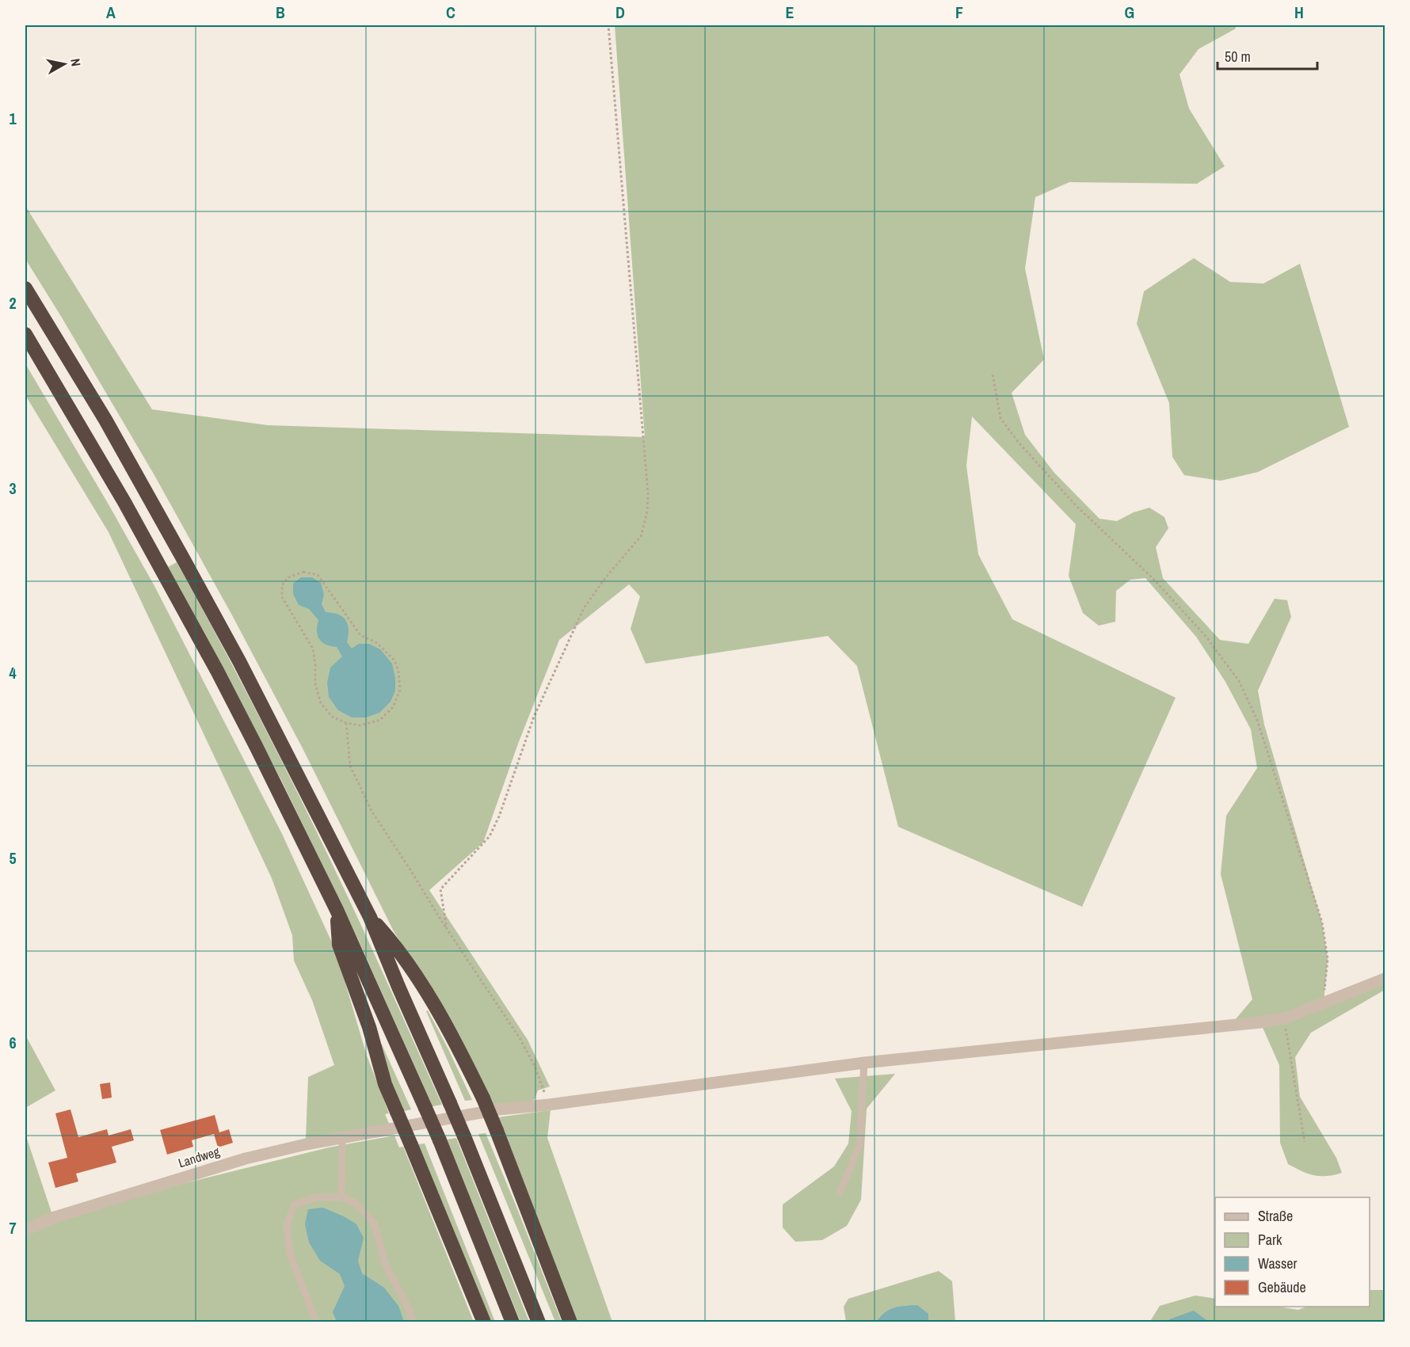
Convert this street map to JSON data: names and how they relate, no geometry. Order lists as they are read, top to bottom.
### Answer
{
  "streets": {
    "street": ["Landweg"]
  },
  "legend": [
    "Straße",
    "Park",
    "Wasser",
    "Gebäude"
  ],
  "scale_bar": "50 m",
  "north": "right",
  "grid": {
    "columns": [
      "A",
      "B",
      "C",
      "D",
      "E",
      "F",
      "G",
      "H"
    ],
    "rows": [
      "1",
      "2",
      "3",
      "4",
      "5",
      "6",
      "7"
    ]
  }
}
